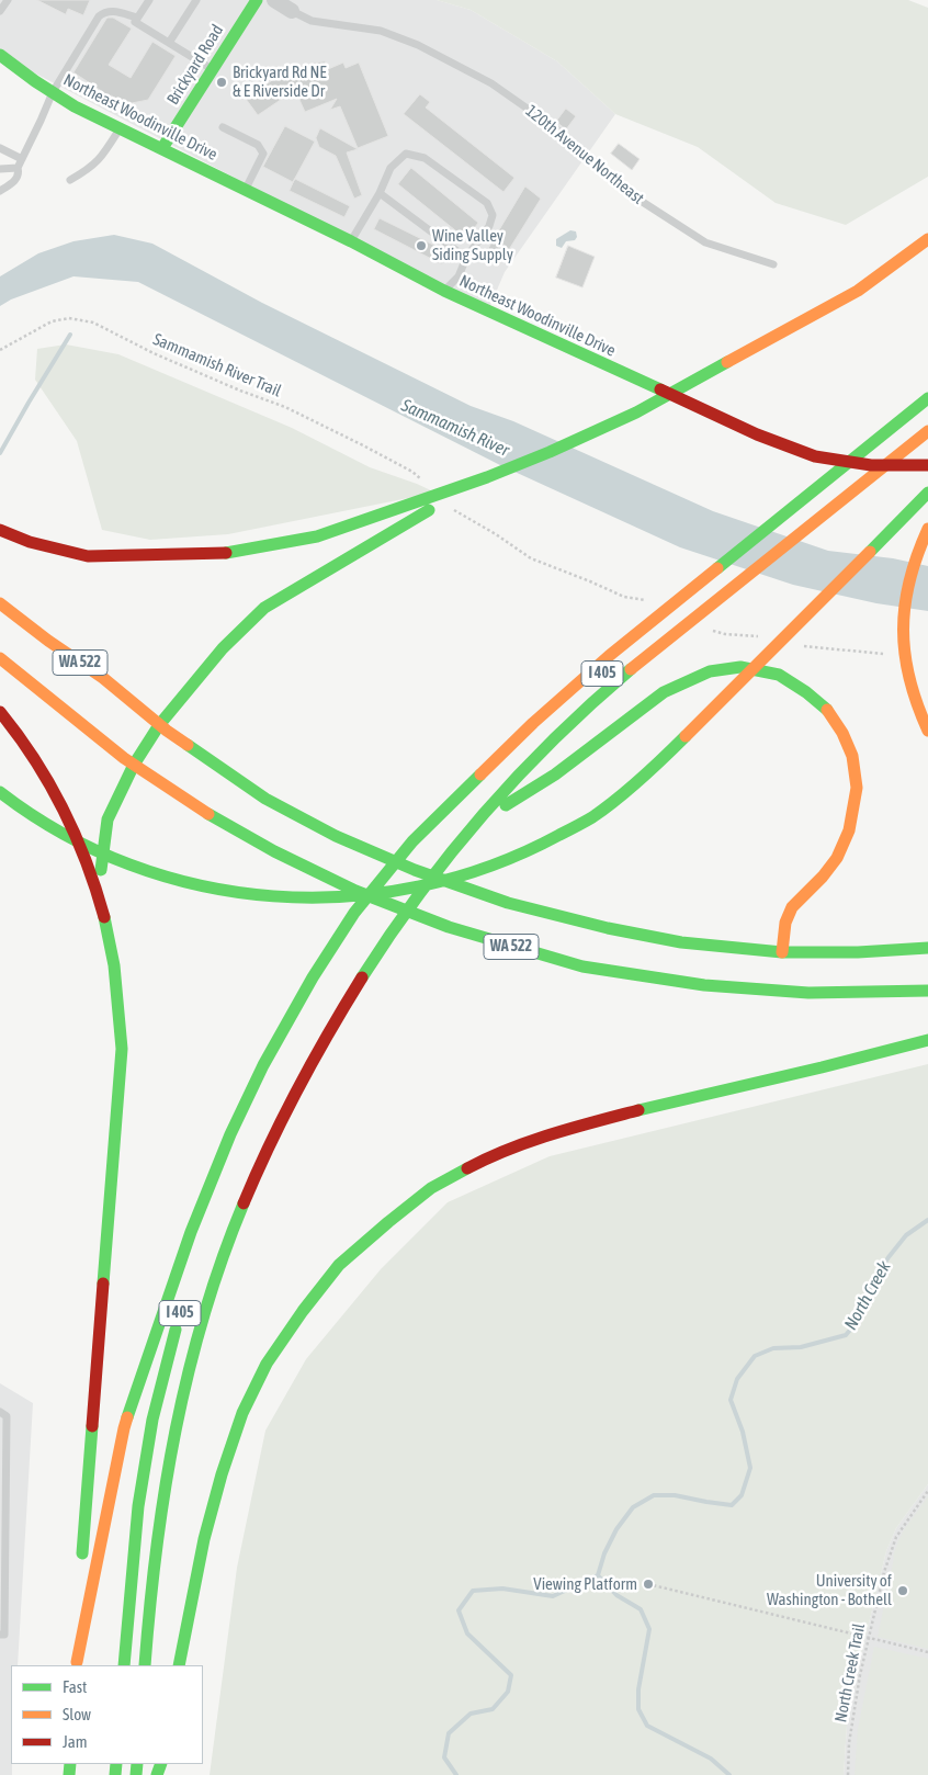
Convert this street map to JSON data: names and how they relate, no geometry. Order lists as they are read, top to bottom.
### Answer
{
  "streets": {
    "main road": [
      "Brickyard Road",
      "Northeast Woodinville Drive",
      "WA 522",
      "I 405"
    ],
    "street": ["120th Avenue Northeast"],
    "path": ["Sammamish River Trail", "North Creek Trail"]
  },
  "crossings": [
    ["Brickyard Road", "Northeast Woodinville Drive"]
  ],
  "water": ["Sammamish River", "North Creek"],
  "places": [
    "Brickyard Rd NE & E Riverside Dr",
    "Wine Valley Siding Supply",
    "Viewing Platform",
    "University of Washington - Bothell"
  ],
  "legend": ["Fast", "Slow", "Jam"]
}
